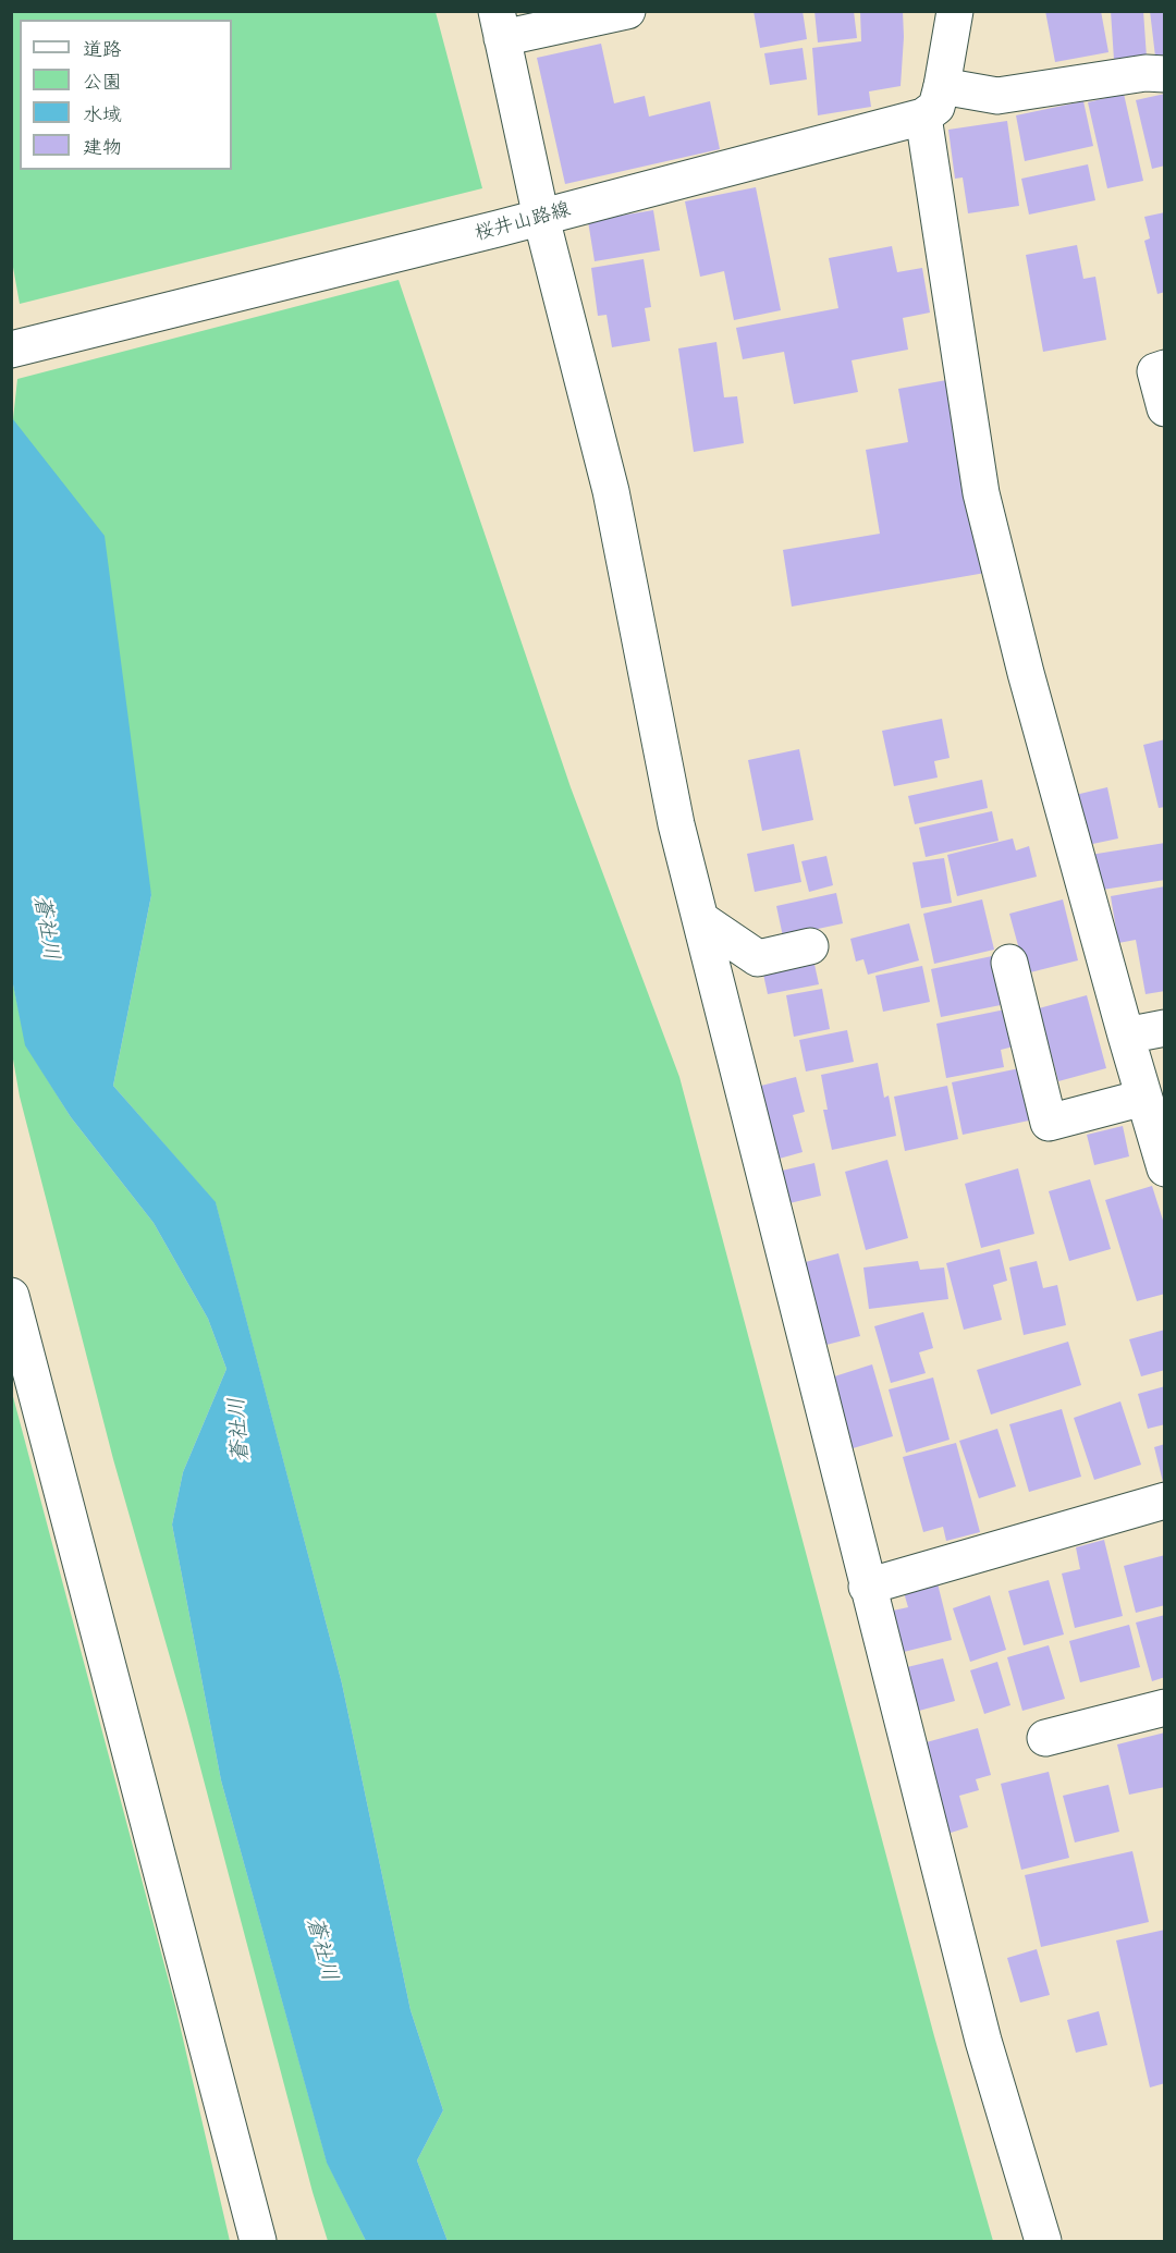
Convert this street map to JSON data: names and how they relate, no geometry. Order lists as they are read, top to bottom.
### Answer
{
  "streets": {
    "street": ["桜井山路線"]
  },
  "water": ["蒼社川"],
  "legend": [
    "道路",
    "公園",
    "水域",
    "建物"
  ]
}
